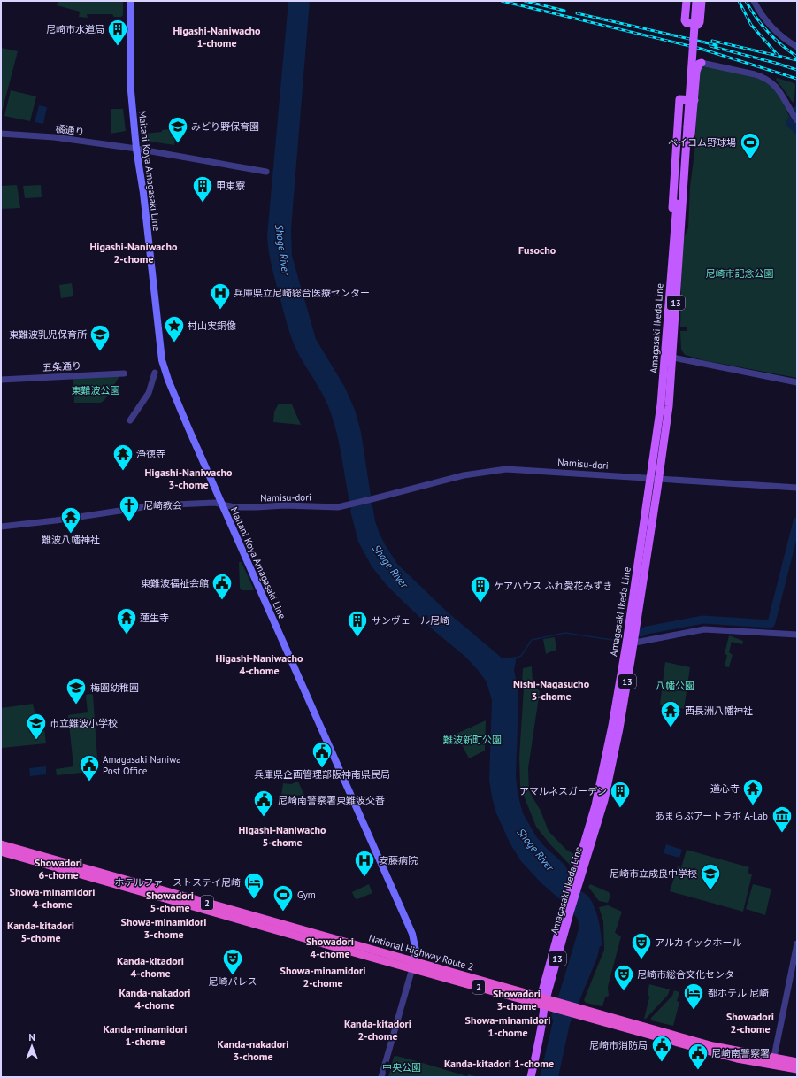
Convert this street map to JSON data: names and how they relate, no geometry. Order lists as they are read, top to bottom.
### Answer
{
  "streets": {
    "highway": ["2", "National Highway Route 2"],
    "main road": ["Maitani Koya Amagasaki Line", "13", "Amagasaki Ikeda Line"],
    "street": ["橘通り", "五条通り", "Namisu-dori"]
  },
  "crossings": [
    ["橘通り", "Maitani Koya Amagasaki Line"],
    ["Maitani Koya Amagasaki Line", "Namisu-dori"],
    ["Maitani Koya Amagasaki Line", "National Highway Route 2"],
    ["Amagasaki Ikeda Line", "Namisu-dori"],
    ["Amagasaki Ikeda Line", "National Highway Route 2"]
  ],
  "districts": [
    "Higashi-Naniwacho 1-chome",
    "Higashi-Naniwacho 2-chome",
    "Fusocho",
    "Higashi-Naniwacho 3-chome",
    "Higashi-Naniwacho 4-chome",
    "Nishi-Nagasucho 3-chome",
    "Higashi-Naniwacho 5-chome",
    "Showadori 6-chome",
    "Showa-minamidori 4-chome",
    "Showadori 5-chome",
    "Showa-minamidori 3-chome",
    "Kanda-kitadori 5-chome",
    "Showadori 4-chome",
    "Kanda-kitadori 4-chome",
    "Showa-minamidori 2-chome",
    "Kanda-nakadori 4-chome",
    "Showadori 3-chome",
    "Showadori 2-chome",
    "Showa-minamidori 1-chome",
    "Kanda-kitadori 2-chome",
    "Kanda-minamidori 1-chome",
    "Kanda-nakadori 3-chome",
    "Kanda-kitadori 1-chome"
  ],
  "water": ["Shoge River"],
  "parks": [
    "尼崎市記念公園",
    "東難波公園",
    "八幡公園",
    "難波新町公園",
    "中央公園"
  ],
  "places": {
    "building": [
      "尼崎市水道局",
      "甲東寮",
      "ケアハウス ふれ愛花みずき",
      "サンヴェール尼崎",
      "アマルネスガーデン"
    ],
    "school or university": [
      "みどり野保育園",
      "東難波乳児保育所",
      "梅園幼稚園",
      "市立難波小学校",
      "尼崎市立成良中学校"
    ],
    "sports": ["ベイコム野球場", "Gym"],
    "hospital": ["兵庫県立尼崎総合医療センター", "安藤病院"],
    "place": ["村山実銅像"],
    "temple": [
      "浄徳寺",
      "難波八幡神社",
      "蓮生寺",
      "西長洲八幡神社",
      "道心寺"
    ],
    "church": ["尼崎教会"],
    "public building": [
      "東難波福祉会館",
      "兵庫県企画管理部阪神南県民局",
      "Amagasaki Naniwa Post Office",
      "尼崎南警察署東難波交番",
      "尼崎市消防局",
      "尼崎南警察署"
    ],
    "museum": ["あまらぶアートラボ A-Lab"],
    "hotel": ["ホテルファーストステイ尼崎", "都ホテル 尼崎"],
    "theatre": ["アルカイックホール", "尼崎パレス", "尼崎市総合文化センター"]
  },
  "north": "top"
}
